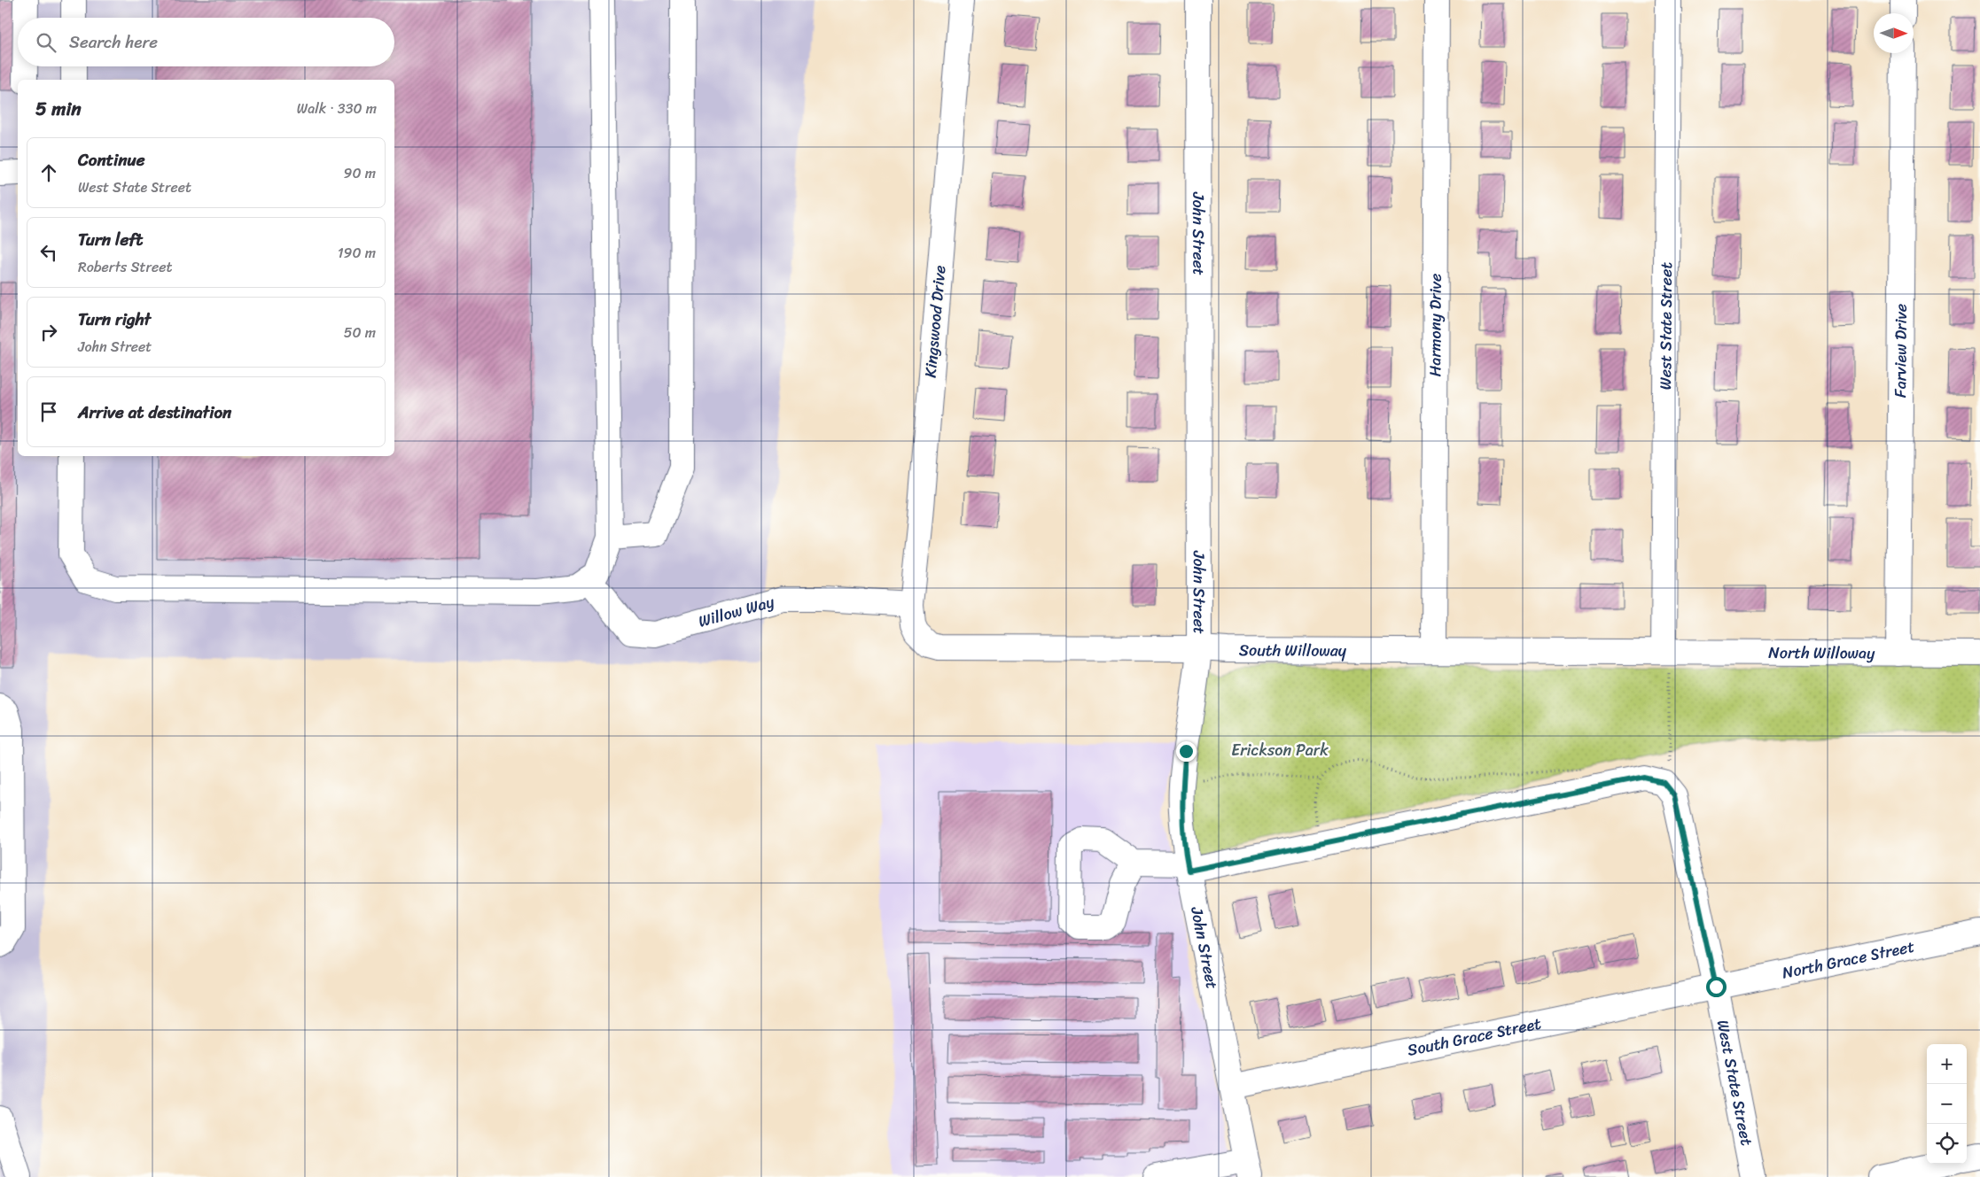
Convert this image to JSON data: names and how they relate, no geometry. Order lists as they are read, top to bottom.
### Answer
{
  "streets": {
    "street": [
      "John Street",
      "Kingswood Drive",
      "Harmony Drive",
      "West State Street",
      "Farview Drive",
      "Willow Way",
      "South Willoway",
      "North Willoway",
      "North Grace Street",
      "South Grace Street"
    ]
  },
  "crossings": [
    ["John Street", "South Willoway"],
    ["John Street", "South Grace Street"],
    ["Kingswood Drive", "Willow Way"],
    ["Kingswood Drive", "South Willoway"],
    ["Harmony Drive", "South Willoway"],
    ["West State Street", "South Willoway"],
    ["West State Street", "North Willoway"],
    ["West State Street", "North Grace Street"],
    ["West State Street", "South Grace Street"],
    ["Farview Drive", "North Willoway"],
    ["South Willoway", "North Willoway"],
    ["North Grace Street", "South Grace Street"]
  ],
  "parks": ["Erickson Park"],
  "north": "right",
  "page": {
    "search": "Search here",
    "heading": ["5 min", "Walk · 330 m"],
    "list": [
      ["Continue", "West State Street", "90 m"],
      ["Turn left", "Roberts Street", "190 m"],
      ["Turn right", "John Street", "50 m"],
      "Arrive at destination"
    ],
    "map_buttons": ["+", "−"]
  }
}
